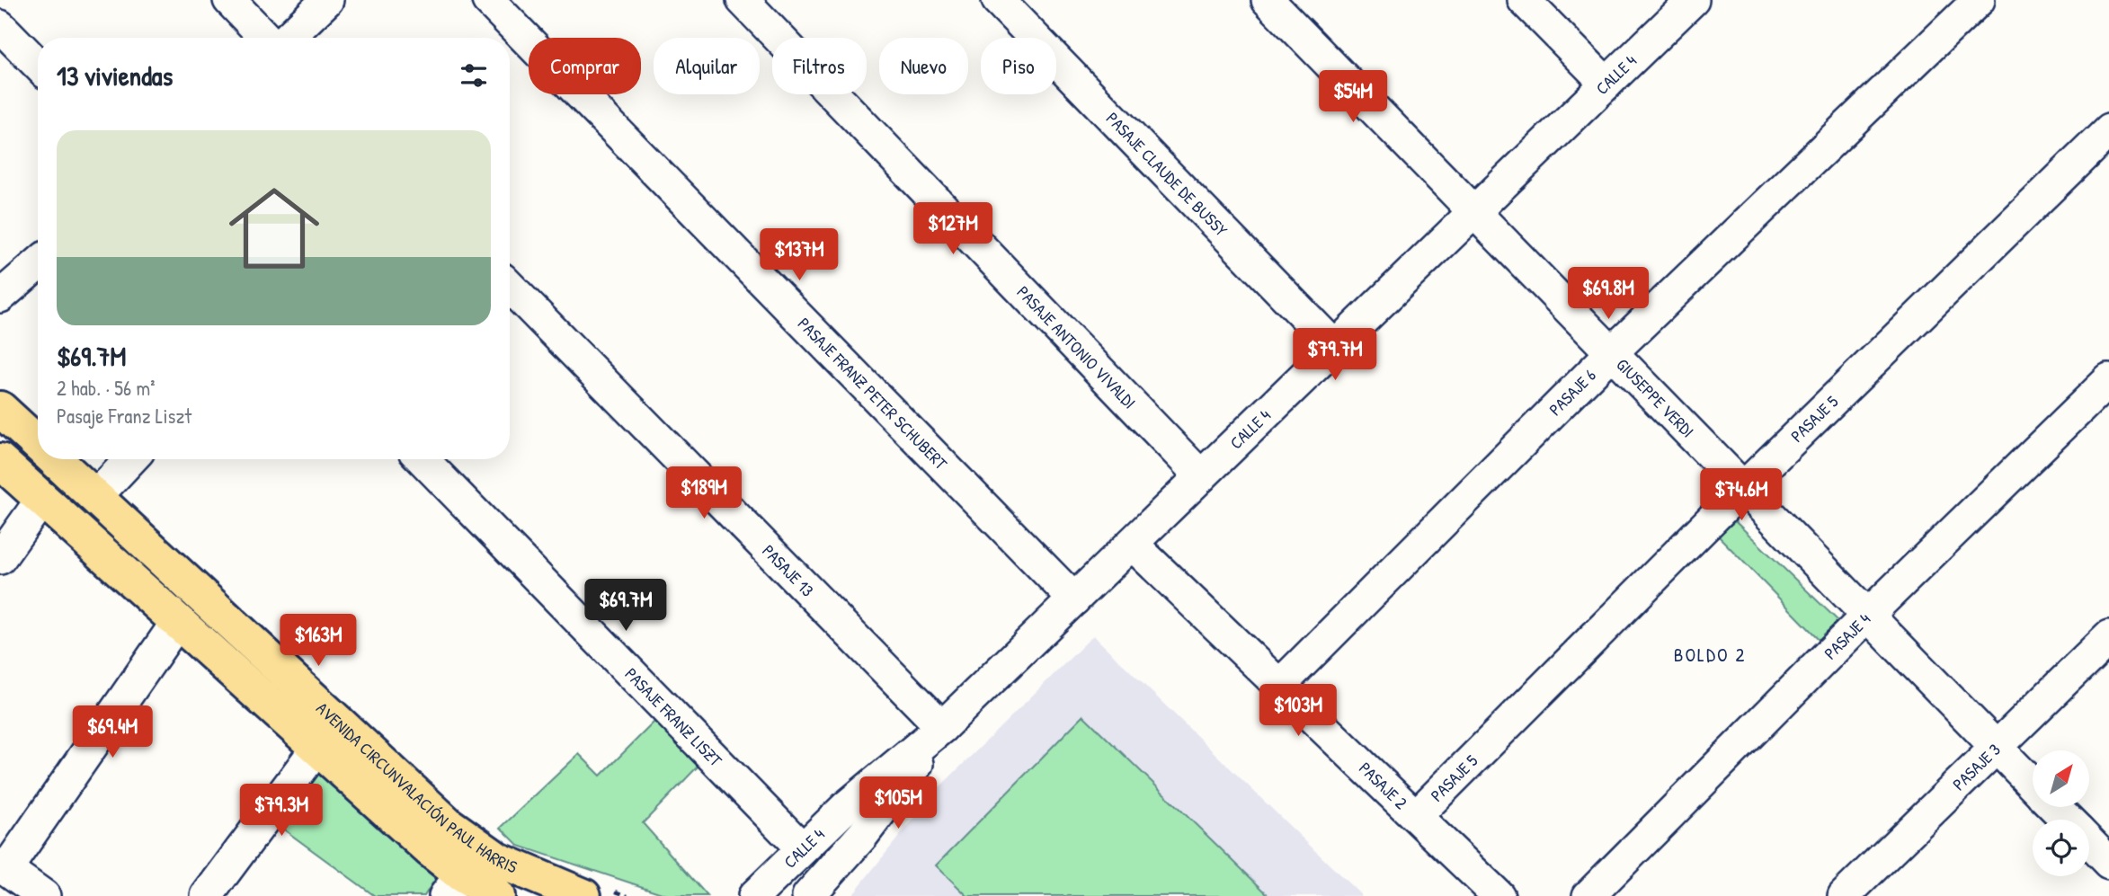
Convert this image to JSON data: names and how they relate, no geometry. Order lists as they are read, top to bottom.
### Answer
{
  "streets": {
    "main road": ["AVENIDA CIRCUNVALACIÓN PAUL HARRIS"],
    "street": [
      "CALLE 4",
      "PASAJE CLAUDE DE BUSSY",
      "PASAJE ANTONIO VIVALDI",
      "PASAJE 6",
      "PASAJE FRANZ PETER SCHUBERT",
      "GIUSEPPE VERDI",
      "PASAJE 5",
      "PASAJE 13",
      "PASAJE 4",
      "PASAJE FRANZ LISZT",
      "PASAJE 3",
      "PASAJE 2"
    ]
  },
  "crossings": [
    ["CALLE 4", "PASAJE CLAUDE DE BUSSY"],
    ["CALLE 4", "PASAJE ANTONIO VIVALDI"],
    ["CALLE 4", "PASAJE FRANZ PETER SCHUBERT"],
    ["CALLE 4", "GIUSEPPE VERDI"],
    ["CALLE 4", "PASAJE 13"],
    ["CALLE 4", "PASAJE FRANZ LISZT"],
    ["CALLE 4", "PASAJE 2"],
    ["PASAJE 6", "GIUSEPPE VERDI"],
    ["PASAJE 6", "PASAJE 2"],
    ["GIUSEPPE VERDI", "PASAJE 5"],
    ["GIUSEPPE VERDI", "PASAJE 4"],
    ["GIUSEPPE VERDI", "PASAJE 3"],
    ["PASAJE 5", "PASAJE 2"]
  ],
  "districts": ["BOLDO 2"],
  "north": "top right",
  "page": {
    "chip": [
      "Comprar",
      "Alquilar",
      "Filtros",
      "Nuevo",
      "Piso"
    ],
    "heading": "13 viviendas",
    "price": [
      "$54M",
      "$127M",
      "$137M",
      "$69.8M",
      "$79.7M",
      "$189M",
      "$74.6M",
      "$69.7M",
      "$163M",
      "$103M",
      "$69.4M",
      "$105M",
      "$79.3M"
    ],
    "list": [
      {
        "name": "$69.7M",
        "note": "2 hab. · 56 m² · Pasaje Franz Liszt"
      }
    ]
  }
}
